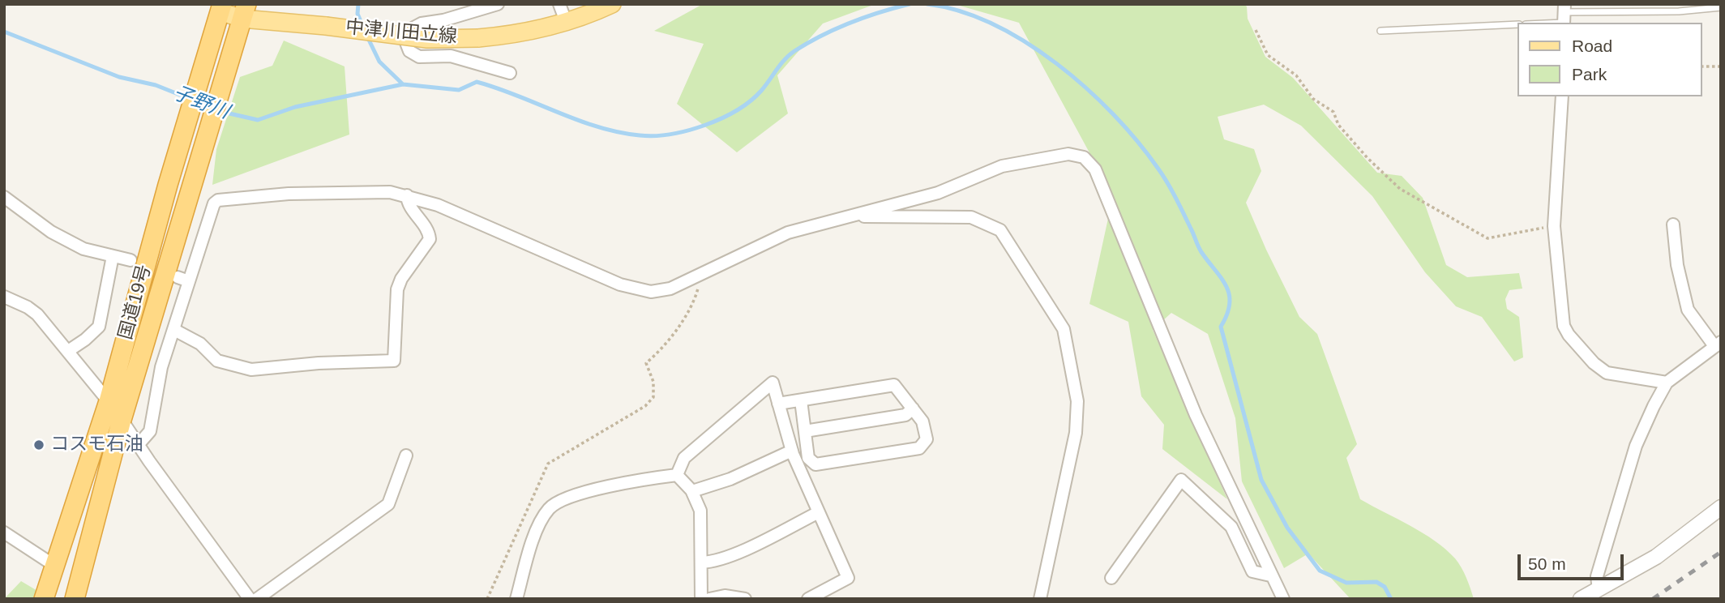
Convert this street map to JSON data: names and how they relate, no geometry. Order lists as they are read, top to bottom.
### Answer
{
  "streets": {
    "highway": ["国道19号"],
    "main road": ["中津川田立線"]
  },
  "crossings": [
    ["中津川田立線", "国道19号"]
  ],
  "water": ["子野川"],
  "places": ["コスモ石油"],
  "legend": ["Road", "Park"],
  "scale_bar": "50 m"
}
